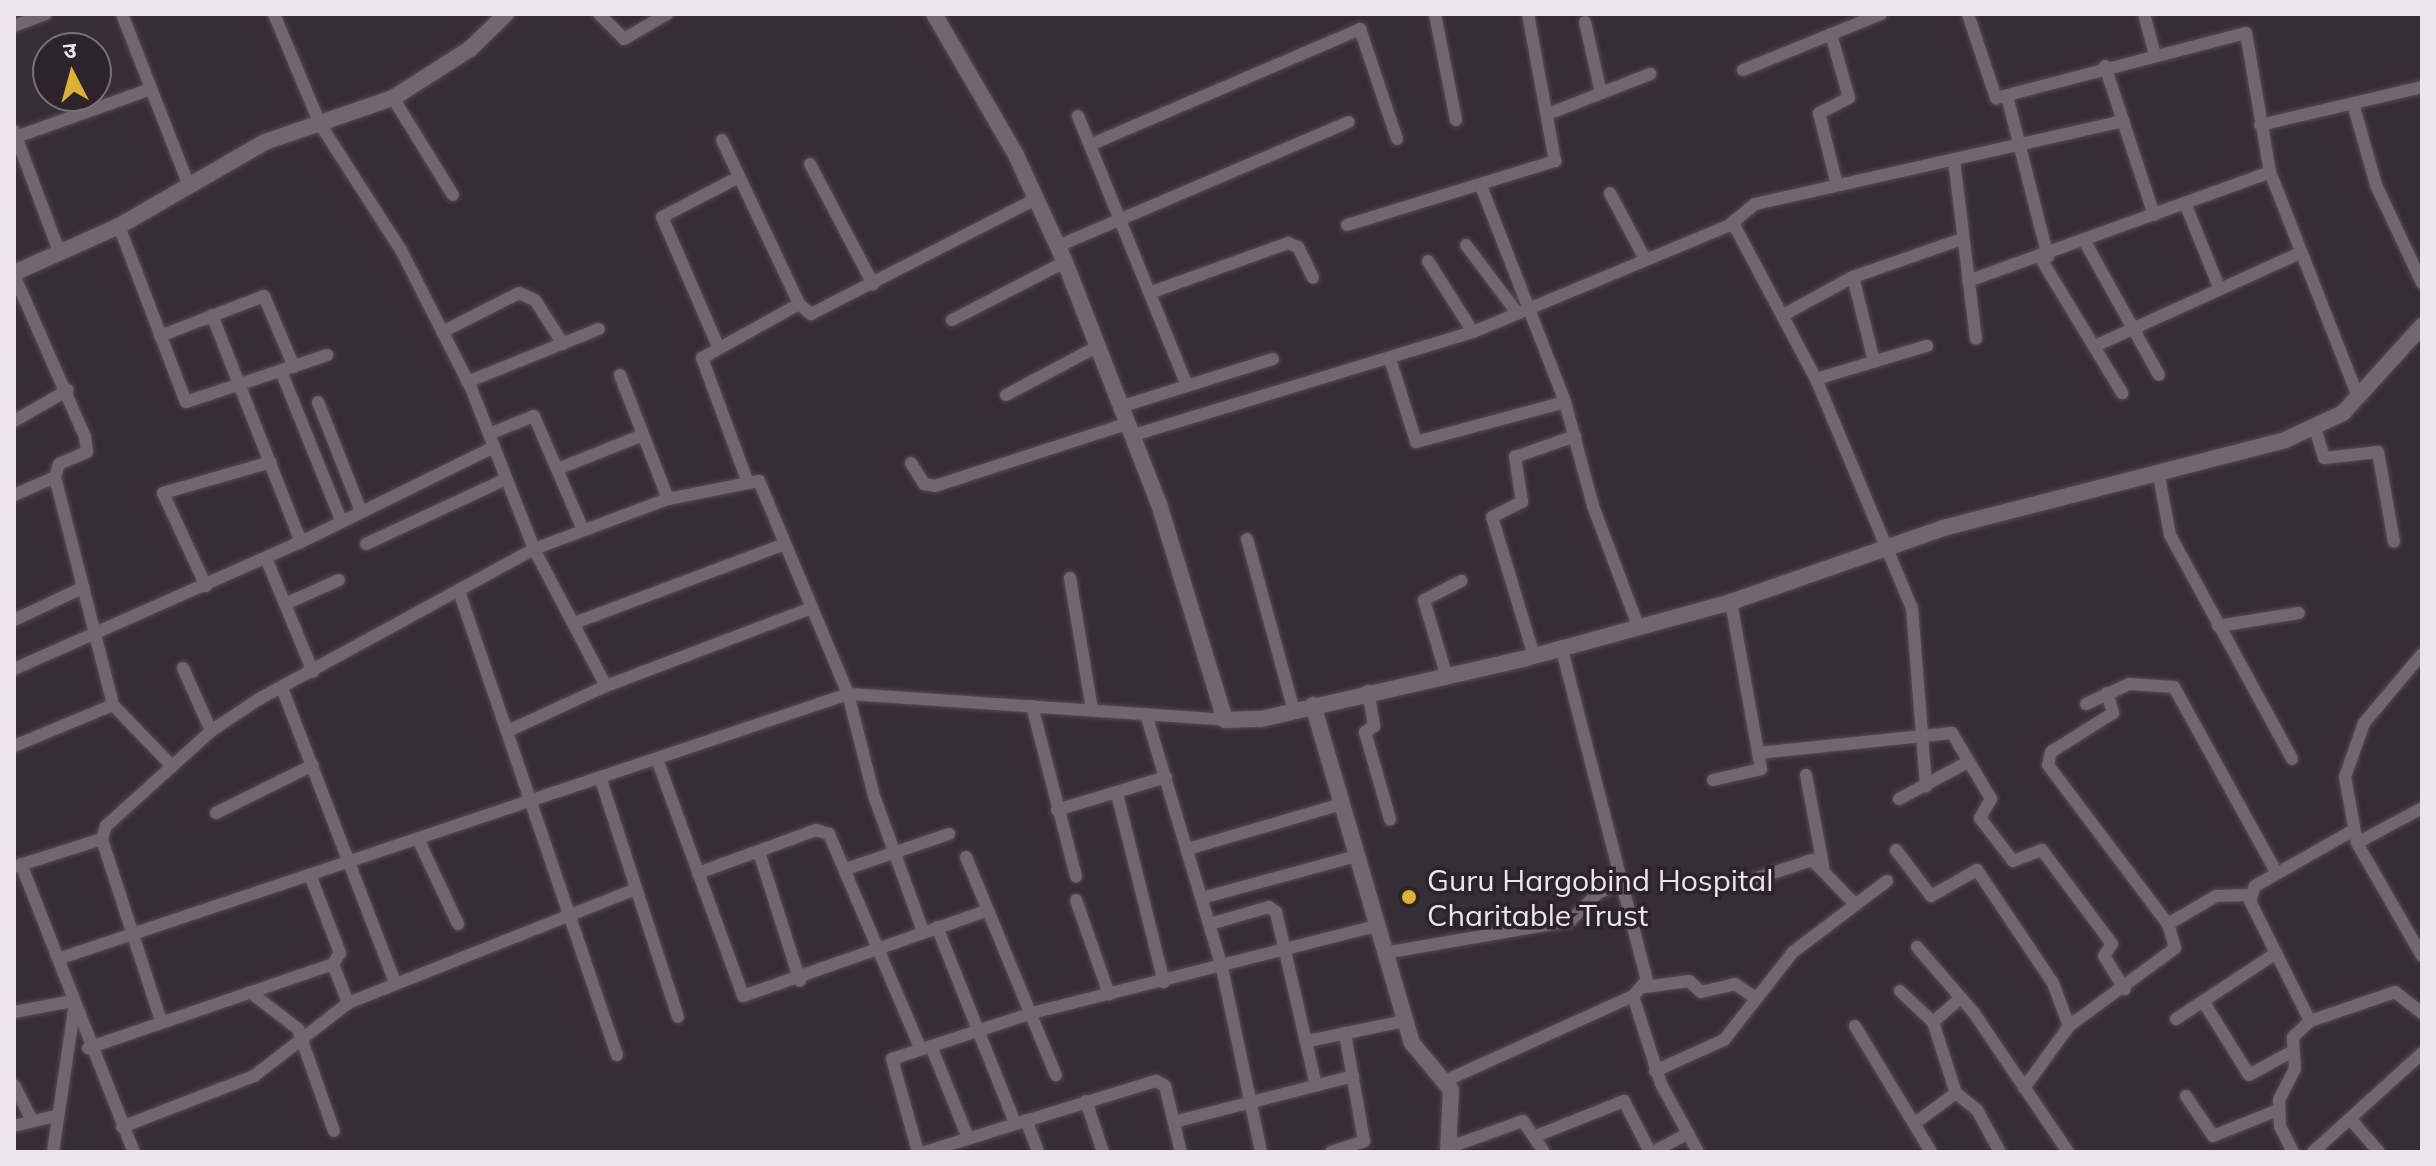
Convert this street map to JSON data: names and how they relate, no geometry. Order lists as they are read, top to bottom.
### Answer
{
  "places": ["Guru Hargobind Hospital Charitable Trust"],
  "north": "top"
}
